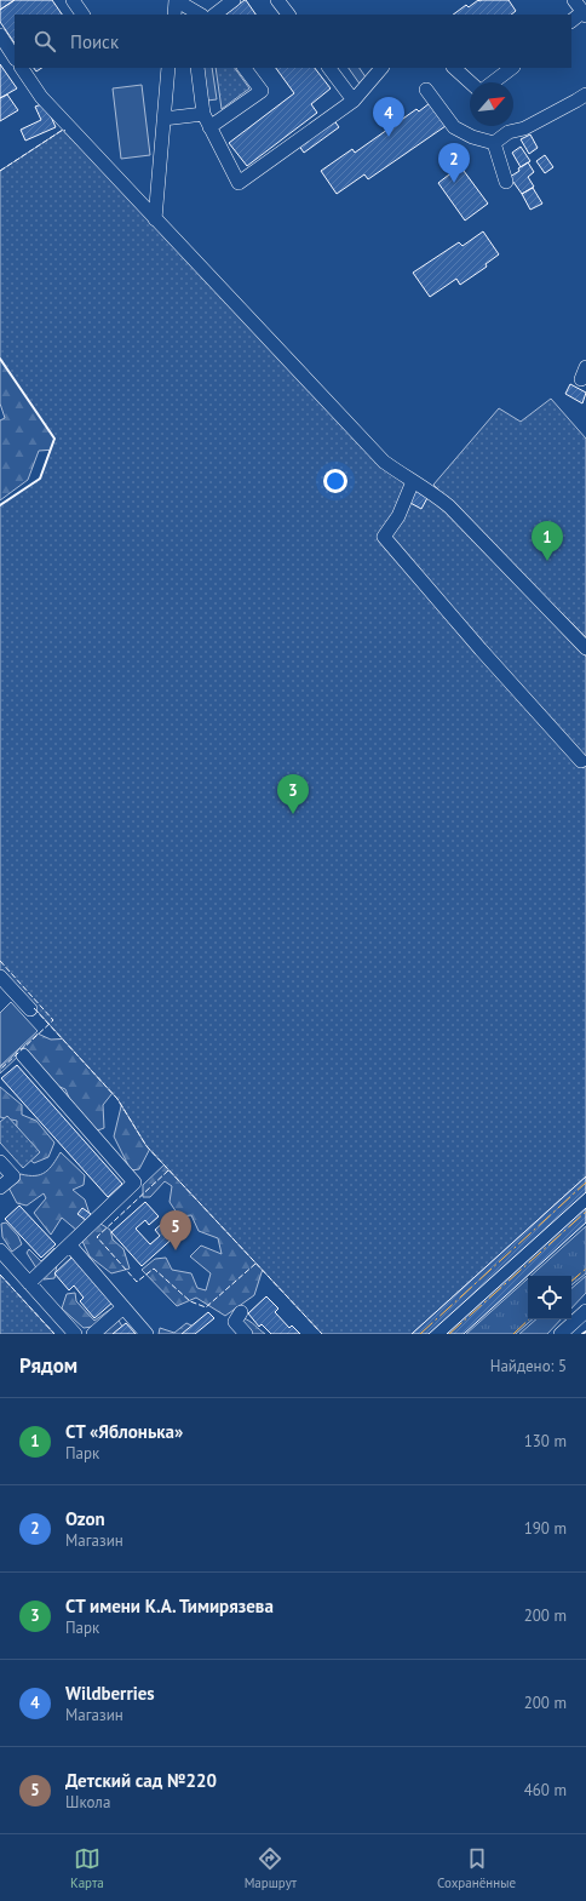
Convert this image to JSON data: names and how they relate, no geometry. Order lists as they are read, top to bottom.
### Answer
{
  "north": "top right",
  "page": {
    "search": "Поиск",
    "pins": [
      "4",
      "2",
      "1",
      "3",
      "5"
    ],
    "heading": ["Рядом", "Найдено: 5"],
    "list": [
      {
        "mark": "1",
        "name": "СТ «Яблонька»",
        "note": "Парк",
        "value": "130 m"
      },
      {
        "mark": "2",
        "name": "Ozon",
        "note": "Магазин",
        "value": "190 m"
      },
      {
        "mark": "3",
        "name": "СТ имени К.А. Тимирязева",
        "note": "Парк",
        "value": "200 m"
      },
      {
        "mark": "4",
        "name": "Wildberries",
        "note": "Магазин",
        "value": "200 m"
      },
      {
        "mark": "5",
        "name": "Детский сад №220",
        "note": "Школа",
        "value": "460 m"
      }
    ],
    "nav": ["Карта", "Маршрут", "Сохранённые"]
  }
}
